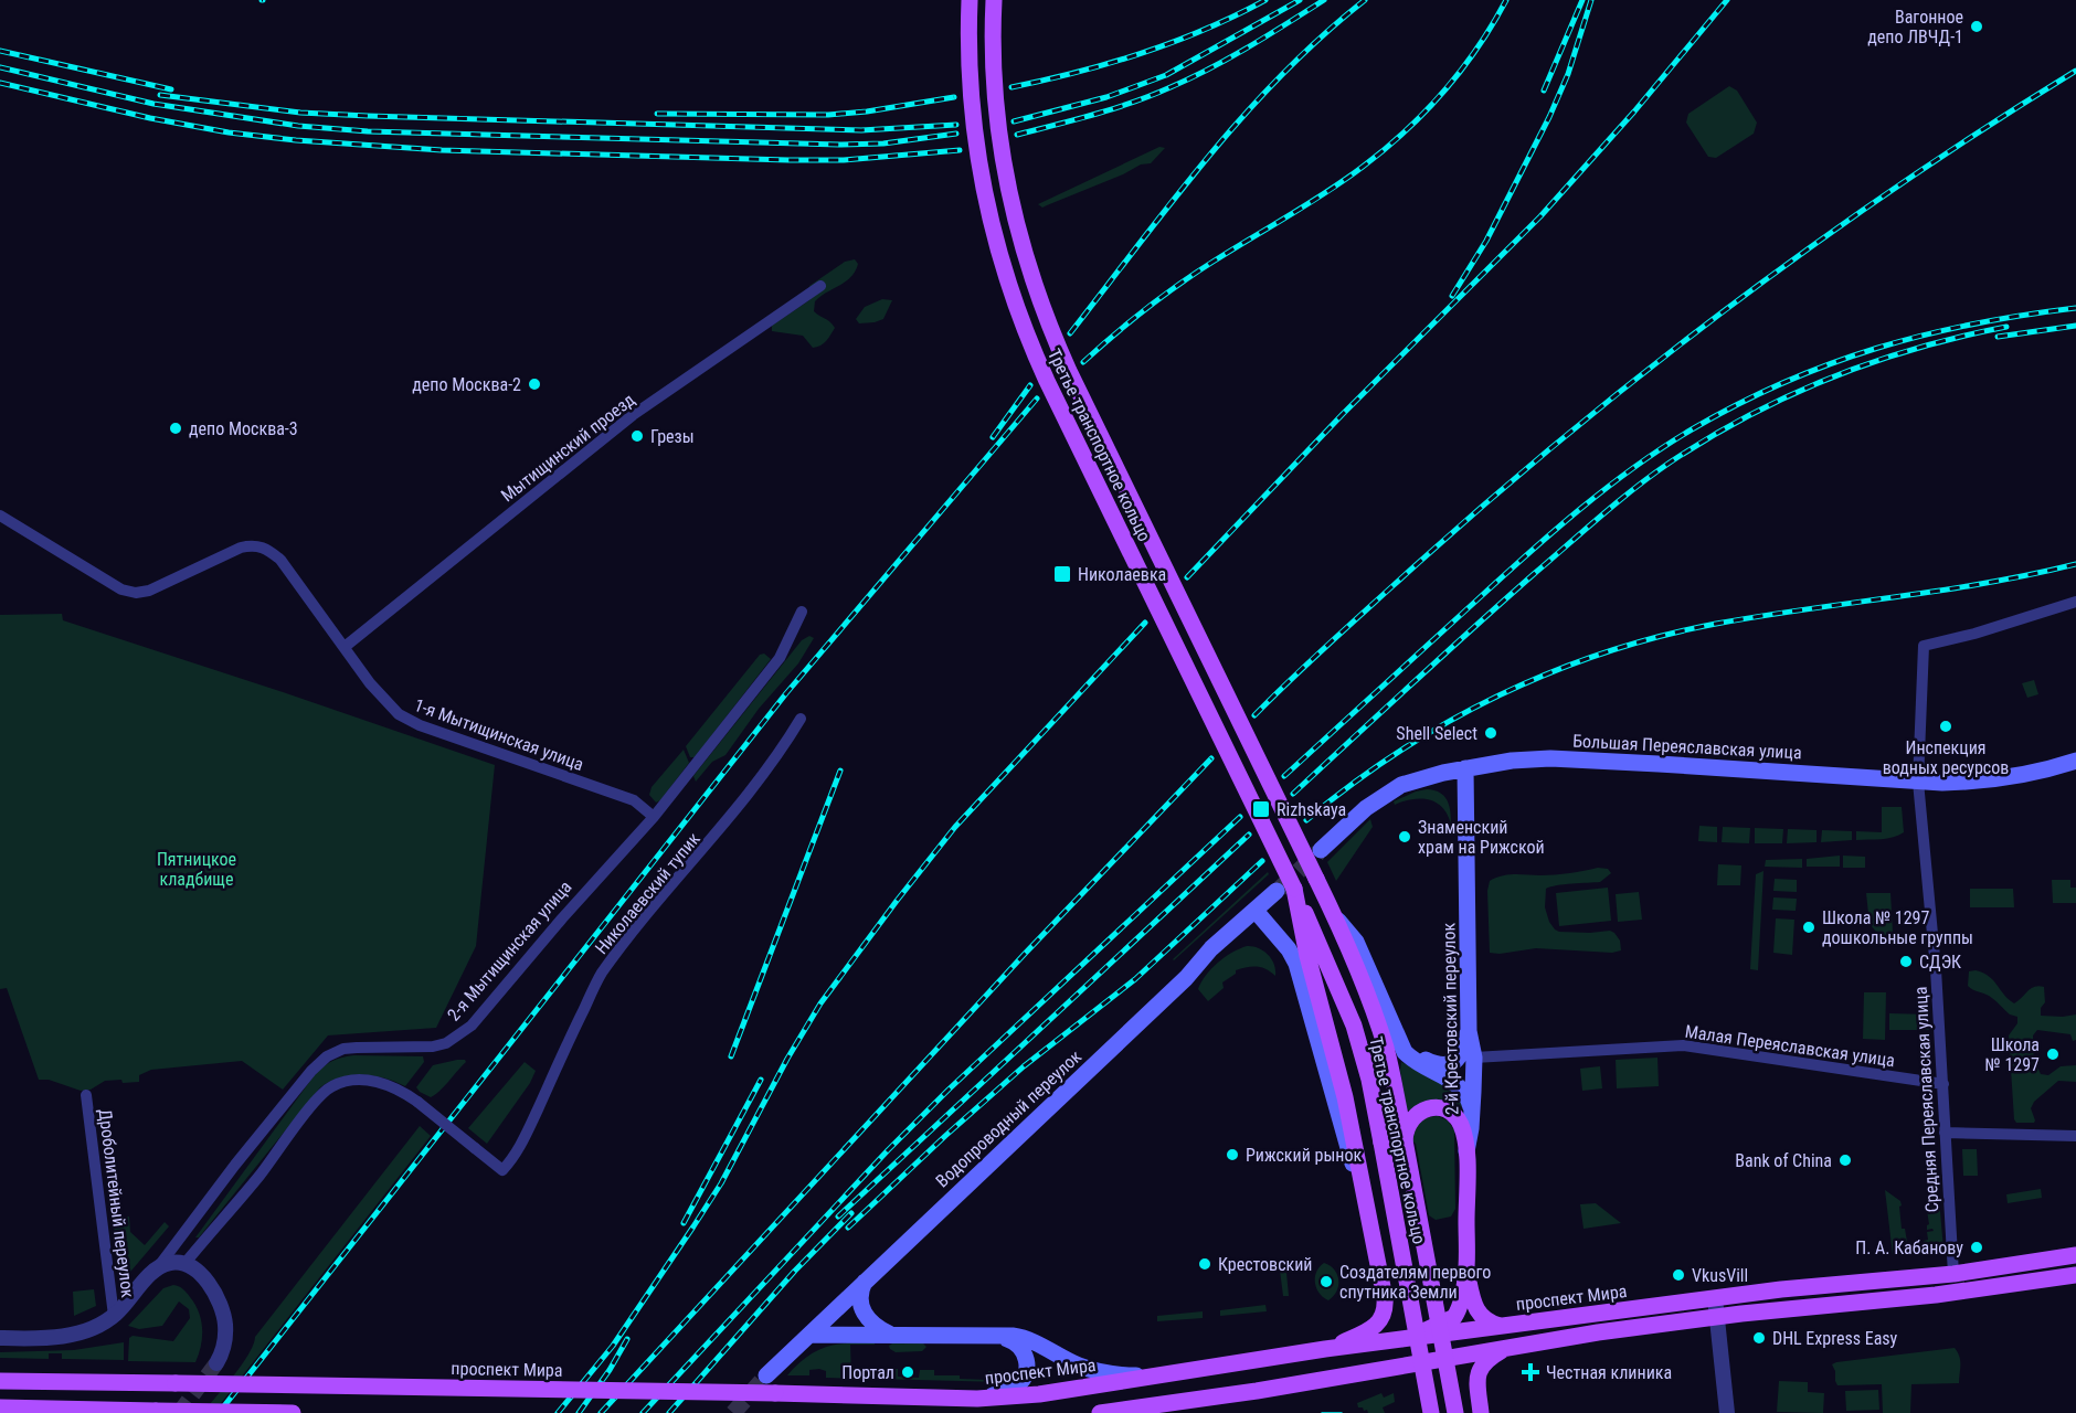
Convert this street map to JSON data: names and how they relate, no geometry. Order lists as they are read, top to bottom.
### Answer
{
  "streets": {
    "main road": [
      "Третье транспортное кольцо",
      "Большая Переяславская улица",
      "2-й Крестовский переулок",
      "Водопроводный переулок",
      "проспект Мира"
    ],
    "street": [
      "Мытищинский проезд",
      "1-я Мытищинская улица",
      "Николаевский тупик",
      "2-я Мытищинская улица",
      "Малая Переяславская улица",
      "Средняя Переяславская улица",
      "Дроболитейный переулок"
    ]
  },
  "crossings": [
    ["Третье транспортное кольцо", "Водопроводный переулок"],
    ["Мытищинский проезд", "1-я Мытищинская улица"],
    ["1-я Мытищинская улица", "2-я Мытищинская улица"],
    ["Большая Переяславская улица", "2-й Крестовский переулок"],
    ["Большая Переяславская улица", "Средняя Переяславская улица"],
    ["2-я Мытищинская улица", "Дроболитейный переулок"],
    ["2-й Крестовский переулок", "Малая Переяславская улица"],
    ["2-й Крестовский переулок", "проспект Мира"],
    ["Малая Переяславская улица", "Средняя Переяславская улица"],
    ["Средняя Переяславская улица", "проспект Мира"]
  ],
  "parks": ["Пятницкое кладбище"],
  "places": {
    "other": [
      "Вагонное депо ЛВЧД-1",
      "депо Москва-2",
      "депо Москва-3",
      "Грезы",
      "Инспекция водных ресурсов",
      "Shell Select",
      "Знаменский храм на Рижской",
      "Школа № 1297 дошкольные группы",
      "СДЭК",
      "Школа № 1297",
      "Рижский рынок",
      "Bank of China",
      "П. А. Кабанову",
      "Крестовский",
      "VkusVill",
      "Создателям первого спутника Земли",
      "DHL Express Easy",
      "Портал"
    ],
    "transit": ["Николаевка", "Rizhskaya"],
    "health": ["Честная клиника"]
  }
}
